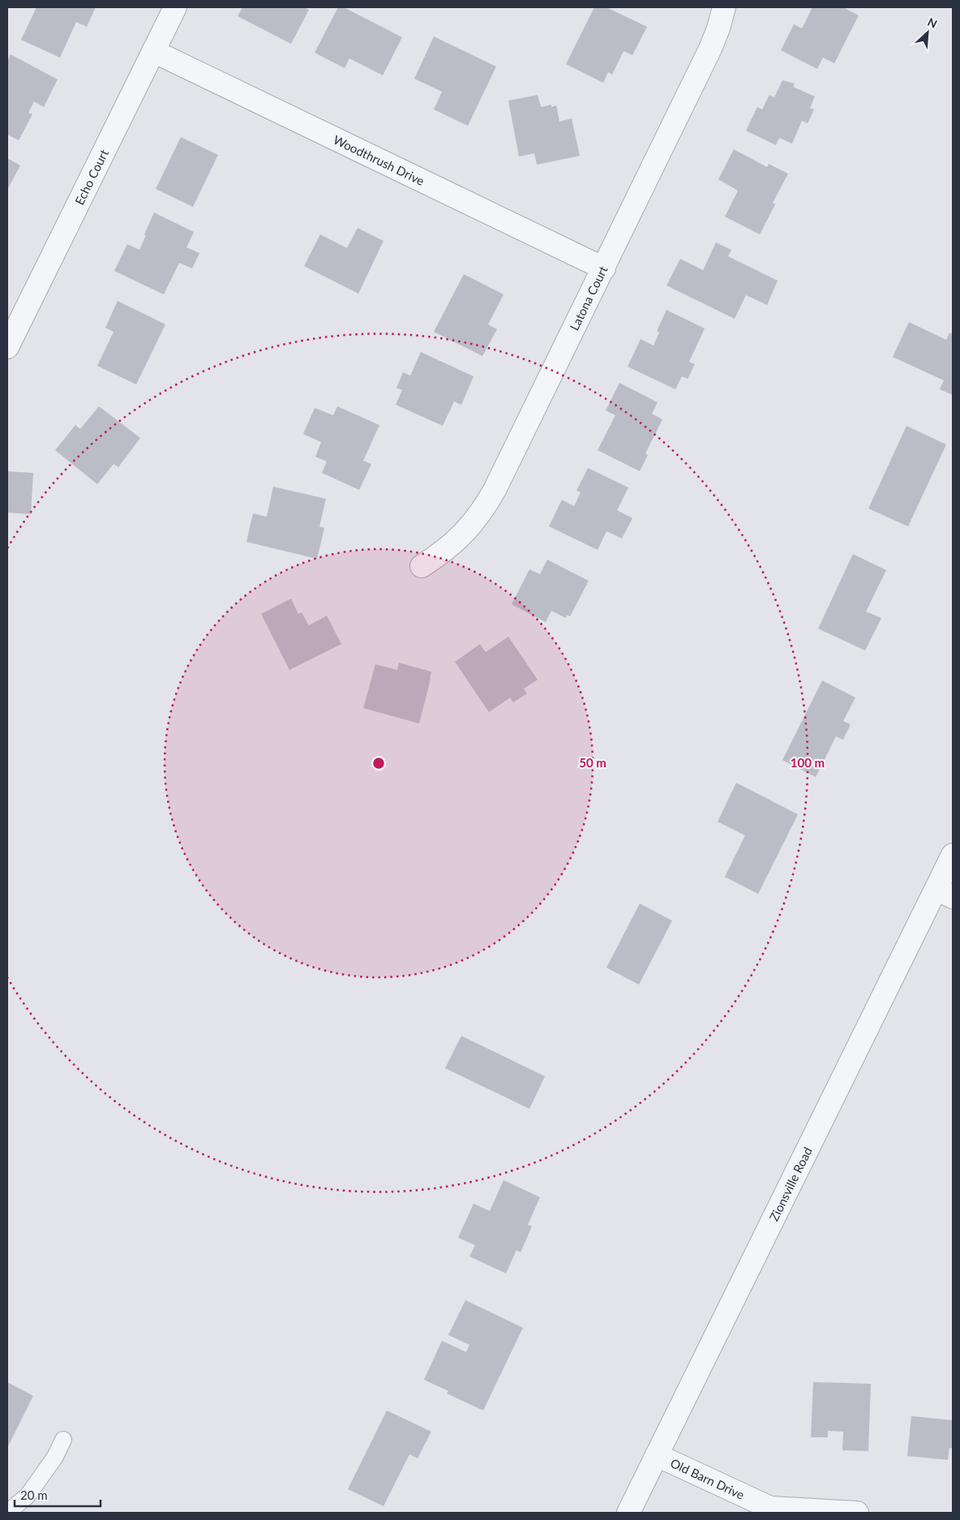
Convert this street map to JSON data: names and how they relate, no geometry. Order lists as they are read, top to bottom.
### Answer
{
  "streets": {
    "street": [
      "Woodthrush Drive",
      "Echo Court",
      "Latona Court",
      "Zionsville Road",
      "Old Barn Drive"
    ]
  },
  "crossings": [
    ["Woodthrush Drive", "Echo Court"],
    ["Woodthrush Drive", "Latona Court"],
    ["Zionsville Road", "Old Barn Drive"]
  ],
  "scale_bar": "20 m",
  "north": "top right",
  "rings": ["50 m", "100 m"]
}
